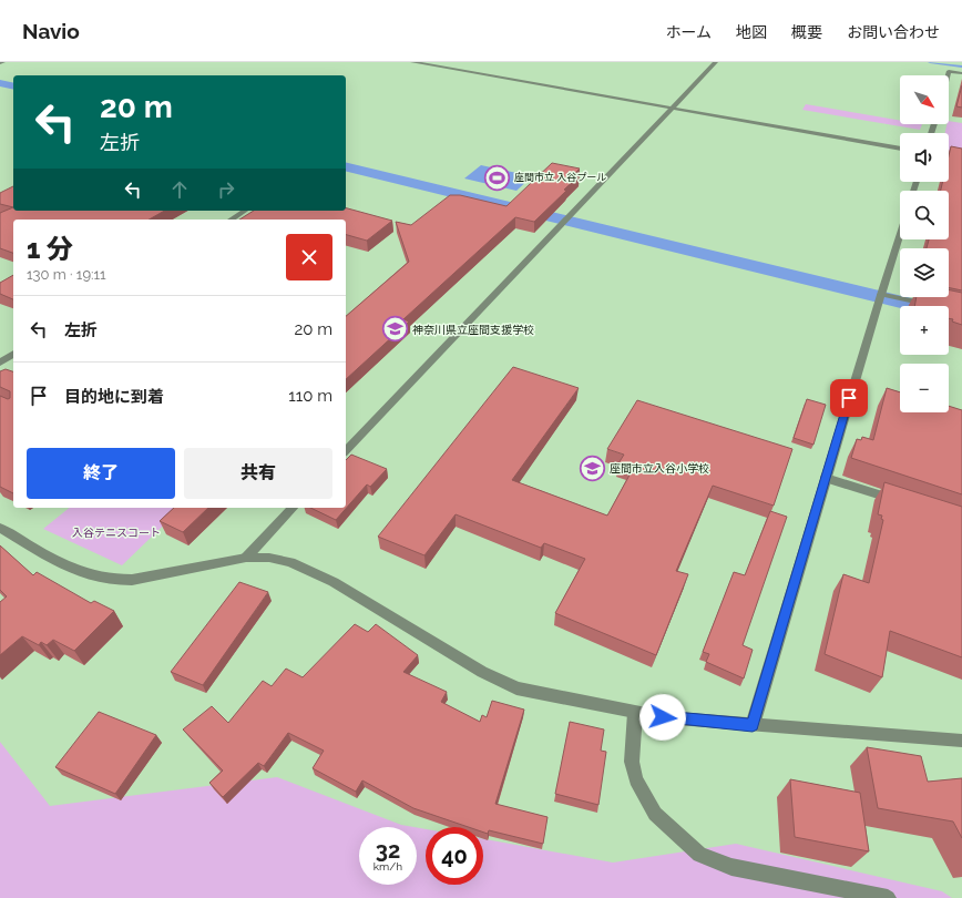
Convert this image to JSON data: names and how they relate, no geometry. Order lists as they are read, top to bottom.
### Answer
{
  "parks": ["入谷テニスコート"],
  "places": {
    "sports": ["座間市立 入谷プール"],
    "school or university": ["神奈川県立座間支援学校", "座間市立入谷小学校"]
  },
  "north": "bottom right",
  "page": {
    "header": "Navio",
    "nav": [
      "ホーム",
      "地図",
      "概要",
      "お問い合わせ"
    ],
    "map_buttons": ["+", "−"],
    "turn": ["20 m", "左折"],
    "heading": ["1 分", "130 m · 19:11"],
    "list": [
      {
        "name": "左折",
        "value": "20 m"
      },
      {
        "name": "目的地に到着",
        "value": "110 m"
      }
    ],
    "buttons": ["終了", "共有"],
    "speed": "32 km/h",
    "limit": "40"
  }
}
